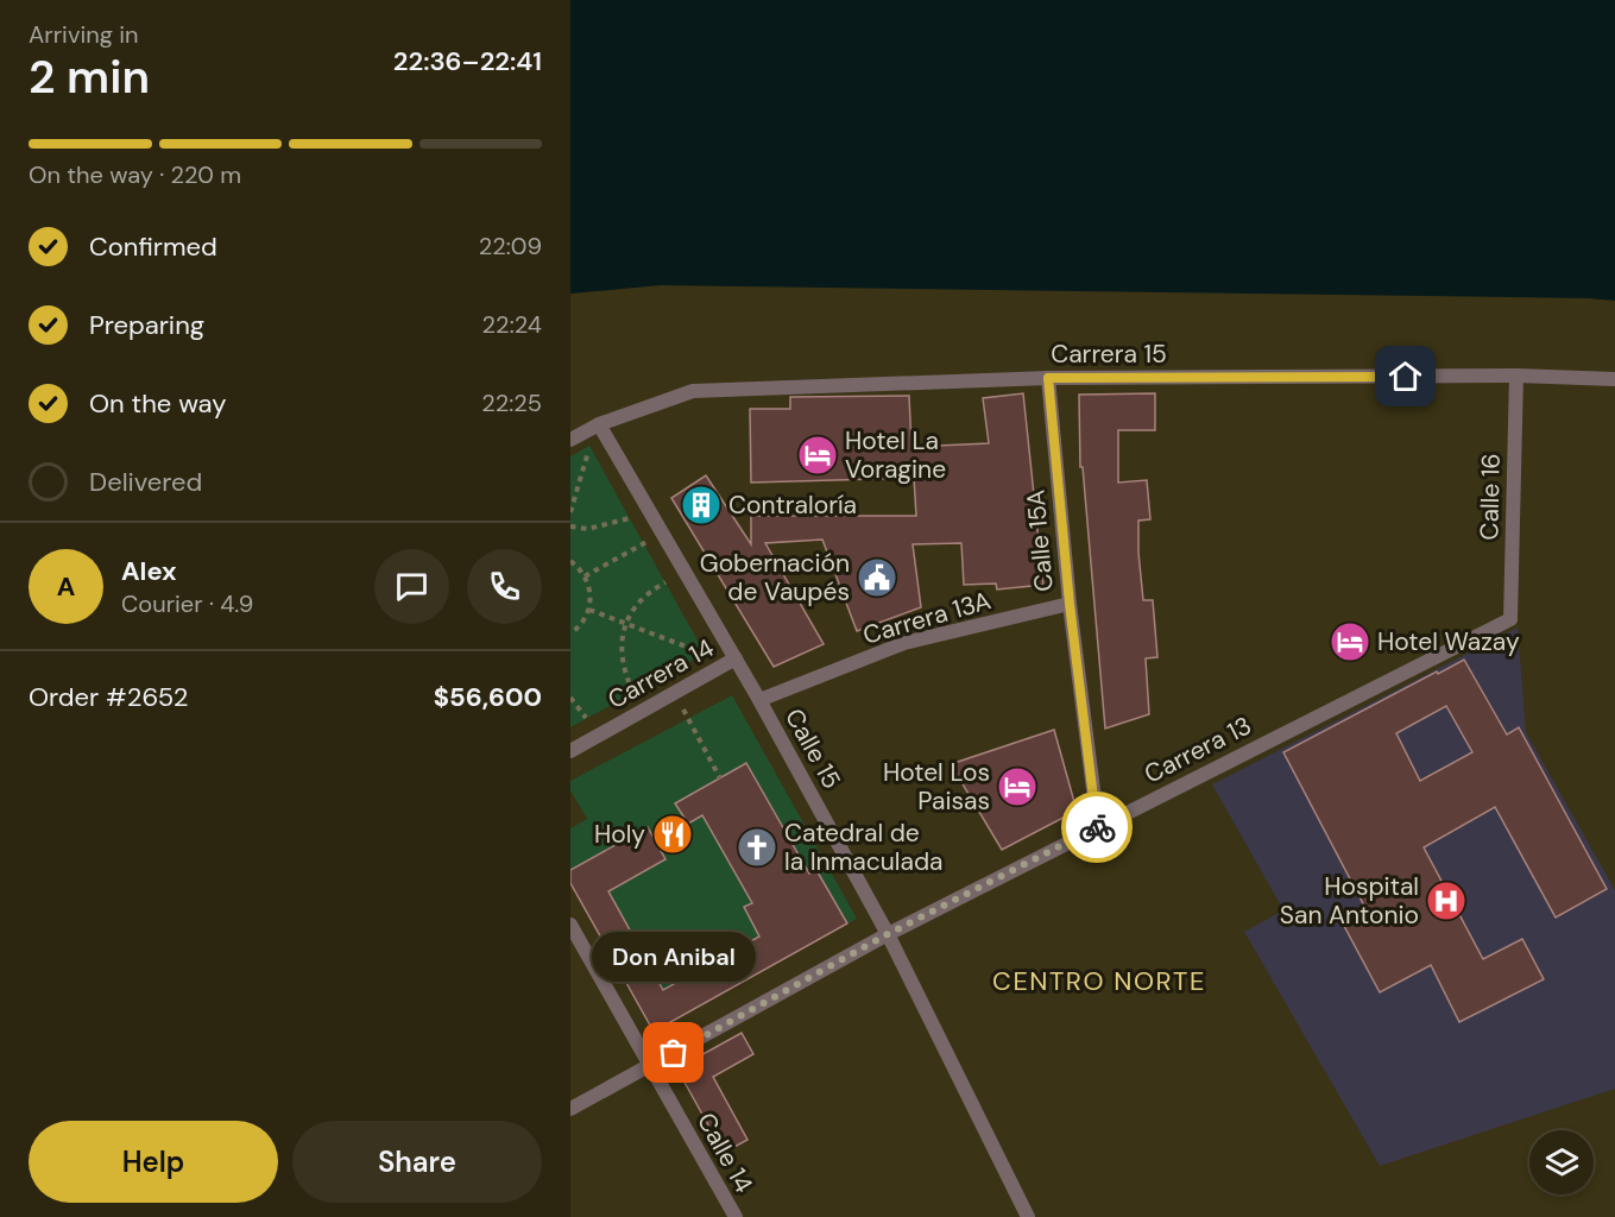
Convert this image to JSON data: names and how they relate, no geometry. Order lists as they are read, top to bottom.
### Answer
{
  "streets": {
    "street": [
      "Carrera 15",
      "Calle 16",
      "Calle 15A",
      "Carrera 13A",
      "Carrera 14",
      "Calle 15",
      "Carrera 13",
      "Calle 14"
    ]
  },
  "crossings": [
    ["Carrera 15", "Calle 16"],
    ["Carrera 15", "Calle 15A"],
    ["Carrera 15", "Calle 15"],
    ["Calle 16", "Carrera 13"],
    ["Calle 15A", "Carrera 13A"],
    ["Calle 15A", "Carrera 13"],
    ["Carrera 13A", "Calle 15"],
    ["Carrera 14", "Calle 15"],
    ["Calle 15", "Carrera 13"],
    ["Carrera 13", "Calle 14"]
  ],
  "districts": ["CENTRO NORTE"],
  "places": {
    "hotel": ["Hotel La Voragine", "Hotel Wazay", "Hotel Los Paisas"],
    "building": ["Contraloría"],
    "public building": ["Gobernación de Vaupés"],
    "restaurant": ["Holy"],
    "church": ["Catedral de la Inmaculada"],
    "hospital": ["Hospital San Antonio"],
    "other": ["Don Anibal"]
  },
  "page": {
    "heading": ["2 min", "Arriving in", "22:36–22:41"],
    "panel": [
      "Alex",
      "Courier · 4.9",
      "Order #2652",
      "$56,600"
    ],
    "bar": "On the way · 220 m",
    "list": [
      ["Confirmed", "22:09"],
      ["Preparing", "22:24"],
      ["On the way", "22:25"],
      "Delivered"
    ],
    "round": "A",
    "bubble": "Don Anibal",
    "buttons": ["Help", "Share"]
  }
}
